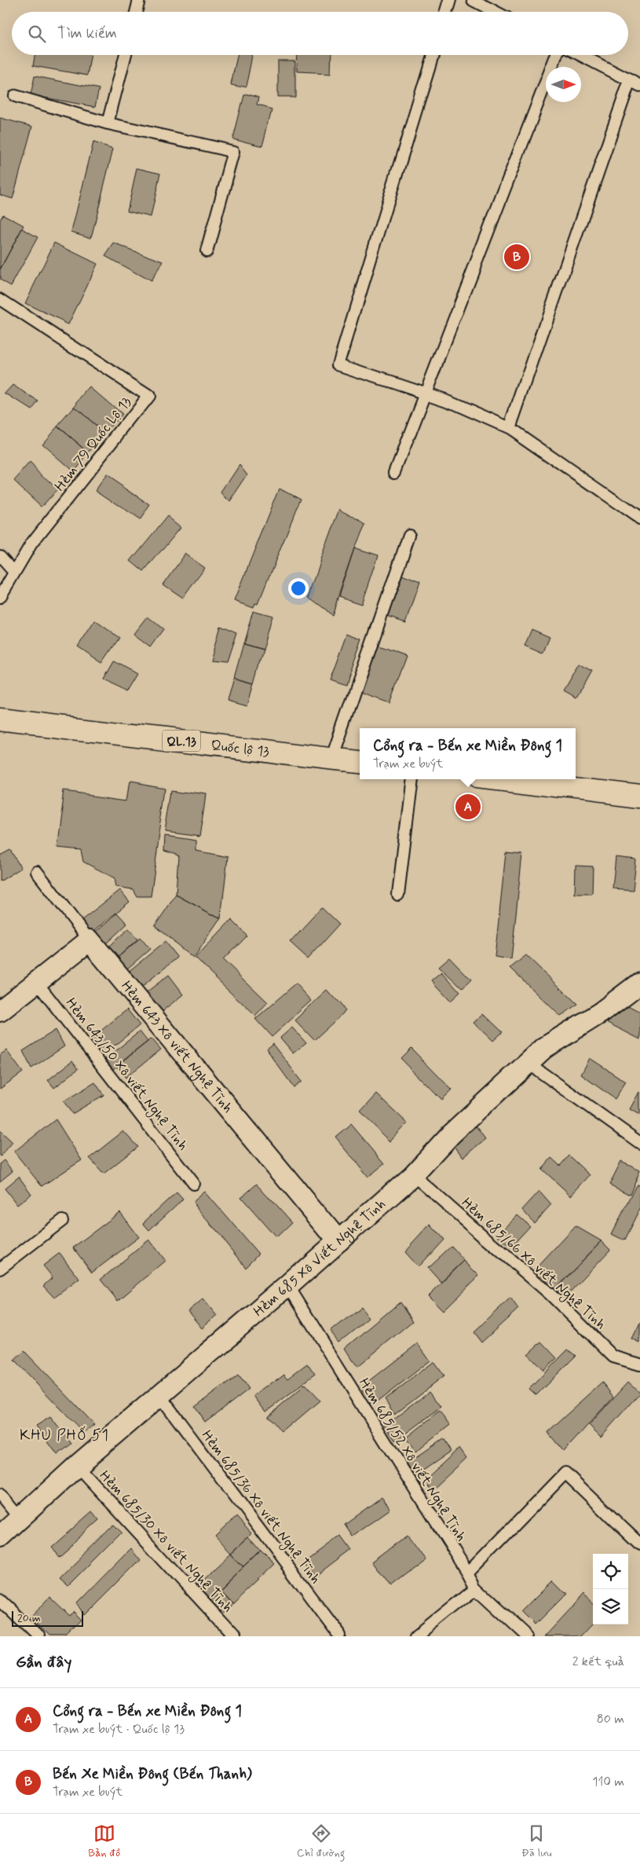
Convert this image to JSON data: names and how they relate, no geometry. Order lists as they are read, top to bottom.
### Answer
{
  "streets": {
    "main road": ["QL.13", "Quốc lộ 13"],
    "street": ["Hẻm 643 Xô viết Nghệ Tĩnh", "Hẻm 685 Xô Viết Nghệ Tĩnh"],
    "lane": [
      "Hẻm 79 Quốc Lộ 13",
      "Hẻm 643/50 Xô viết Nghệ Tĩnh",
      "Hẻm 685/66 Xô viết Nghệ Tĩnh",
      "Hẻm 685/52 Xô viết Nghệ Tĩnh",
      "Hẻm 685/36 Xô viết Nghệ Tĩnh",
      "Hẻm 685/30 Xô viết Nghệ Tĩnh"
    ]
  },
  "crossings": [
    ["Hẻm 643 Xô viết Nghệ Tĩnh", "Hẻm 685 Xô Viết Nghệ Tĩnh"],
    ["Hẻm 685 Xô Viết Nghệ Tĩnh", "Hẻm 685/66 Xô viết Nghệ Tĩnh"],
    ["Hẻm 685 Xô Viết Nghệ Tĩnh", "Hẻm 685/52 Xô viết Nghệ Tĩnh"],
    ["Hẻm 685 Xô Viết Nghệ Tĩnh", "Hẻm 685/36 Xô viết Nghệ Tĩnh"],
    ["Hẻm 685 Xô Viết Nghệ Tĩnh", "Hẻm 685/30 Xô viết Nghệ Tĩnh"]
  ],
  "districts": ["KHU PHỐ 51"],
  "scale_bar": "20 m",
  "north": "right",
  "page": {
    "search": "Tìm kiếm",
    "pins": ["B", "A"],
    "popup": ["Cổng ra - Bến xe Miền Đông 1", "Trạm xe buýt"],
    "scale": "20 m",
    "heading": ["Gần đây", "2 kết quả"],
    "list": [
      {
        "mark": "A",
        "name": "Cổng ra - Bến xe Miền Đông 1",
        "note": "Trạm xe buýt · Quốc lộ 13",
        "value": "80 m"
      },
      {
        "mark": "B",
        "name": "Bến Xe Miền Đông (Bến Thanh)",
        "note": "Trạm xe buýt",
        "value": "110 m"
      }
    ],
    "nav": ["Bản đồ", "Chỉ đường", "Đã lưu"]
  }
}
